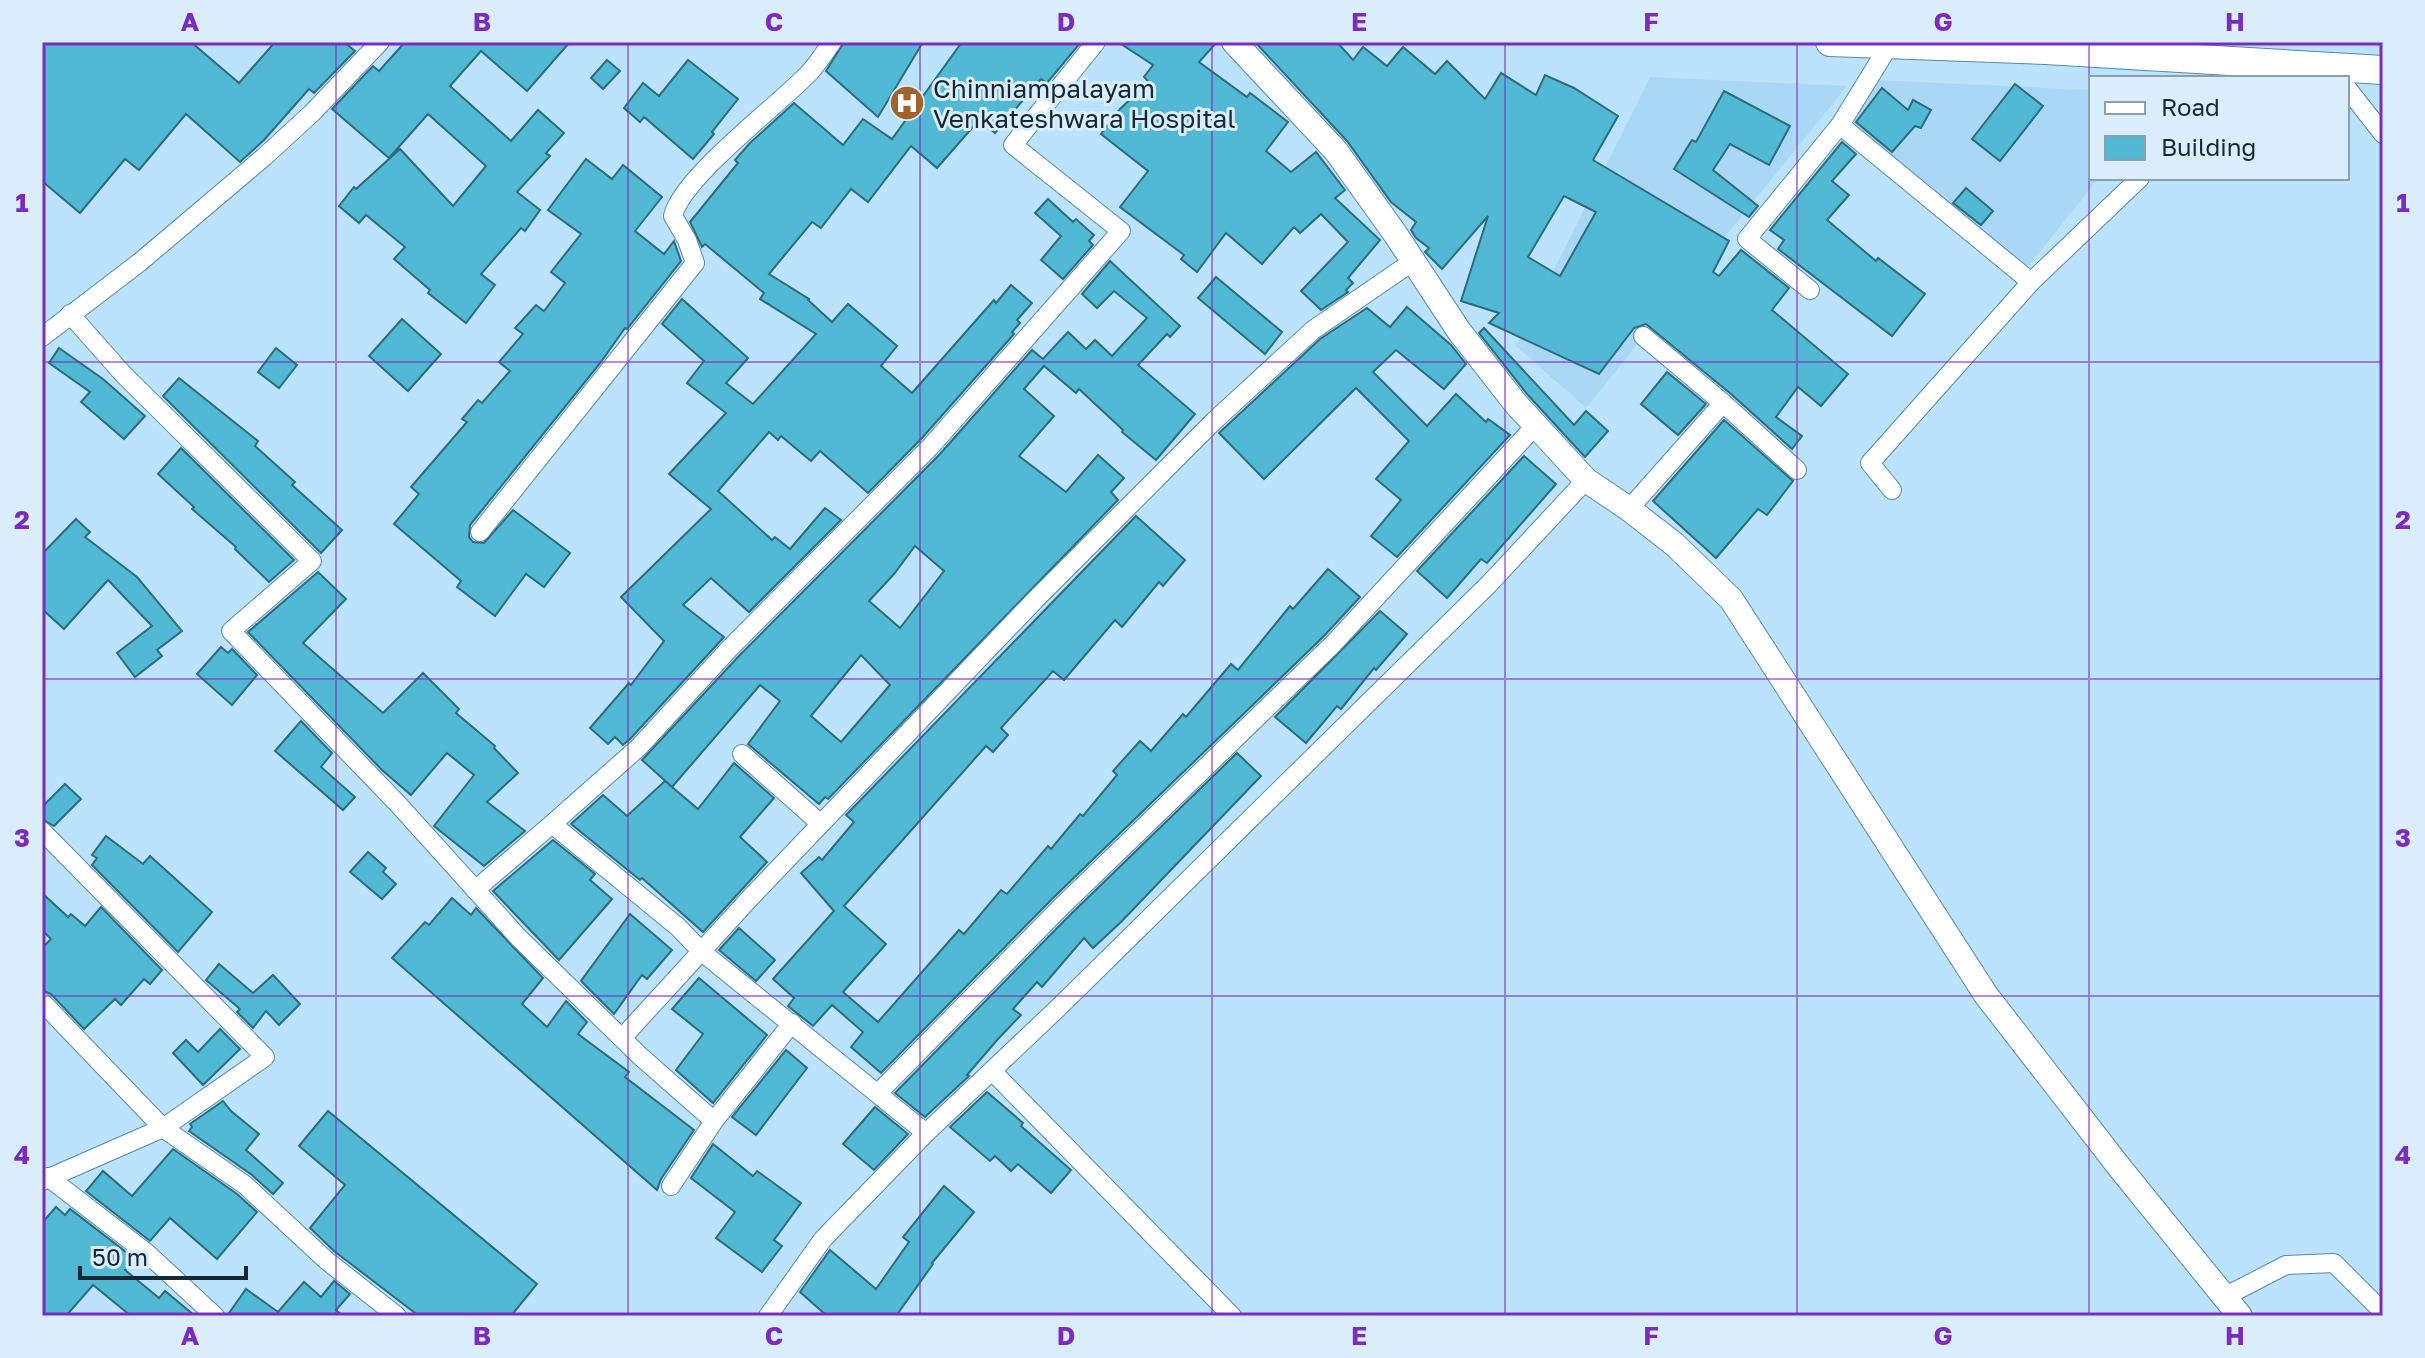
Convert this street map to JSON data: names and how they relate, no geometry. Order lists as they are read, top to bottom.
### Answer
{
  "places": {
    "hospital": ["Chinniampalayam Venkateshwara Hospital"]
  },
  "legend": ["Road", "Building"],
  "scale_bar": "50 m",
  "grid": {
    "columns": [
      "A",
      "B",
      "C",
      "D",
      "E",
      "F",
      "G",
      "H"
    ],
    "rows": [
      "1",
      "2",
      "3",
      "4"
    ]
  }
}
